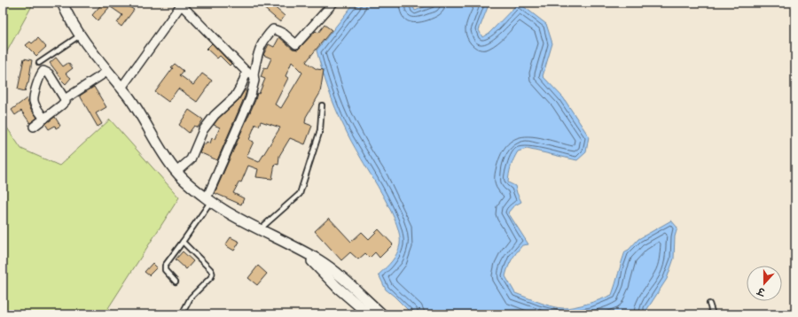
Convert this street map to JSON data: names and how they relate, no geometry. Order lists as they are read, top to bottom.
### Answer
{
  "north": "bottom"
}
